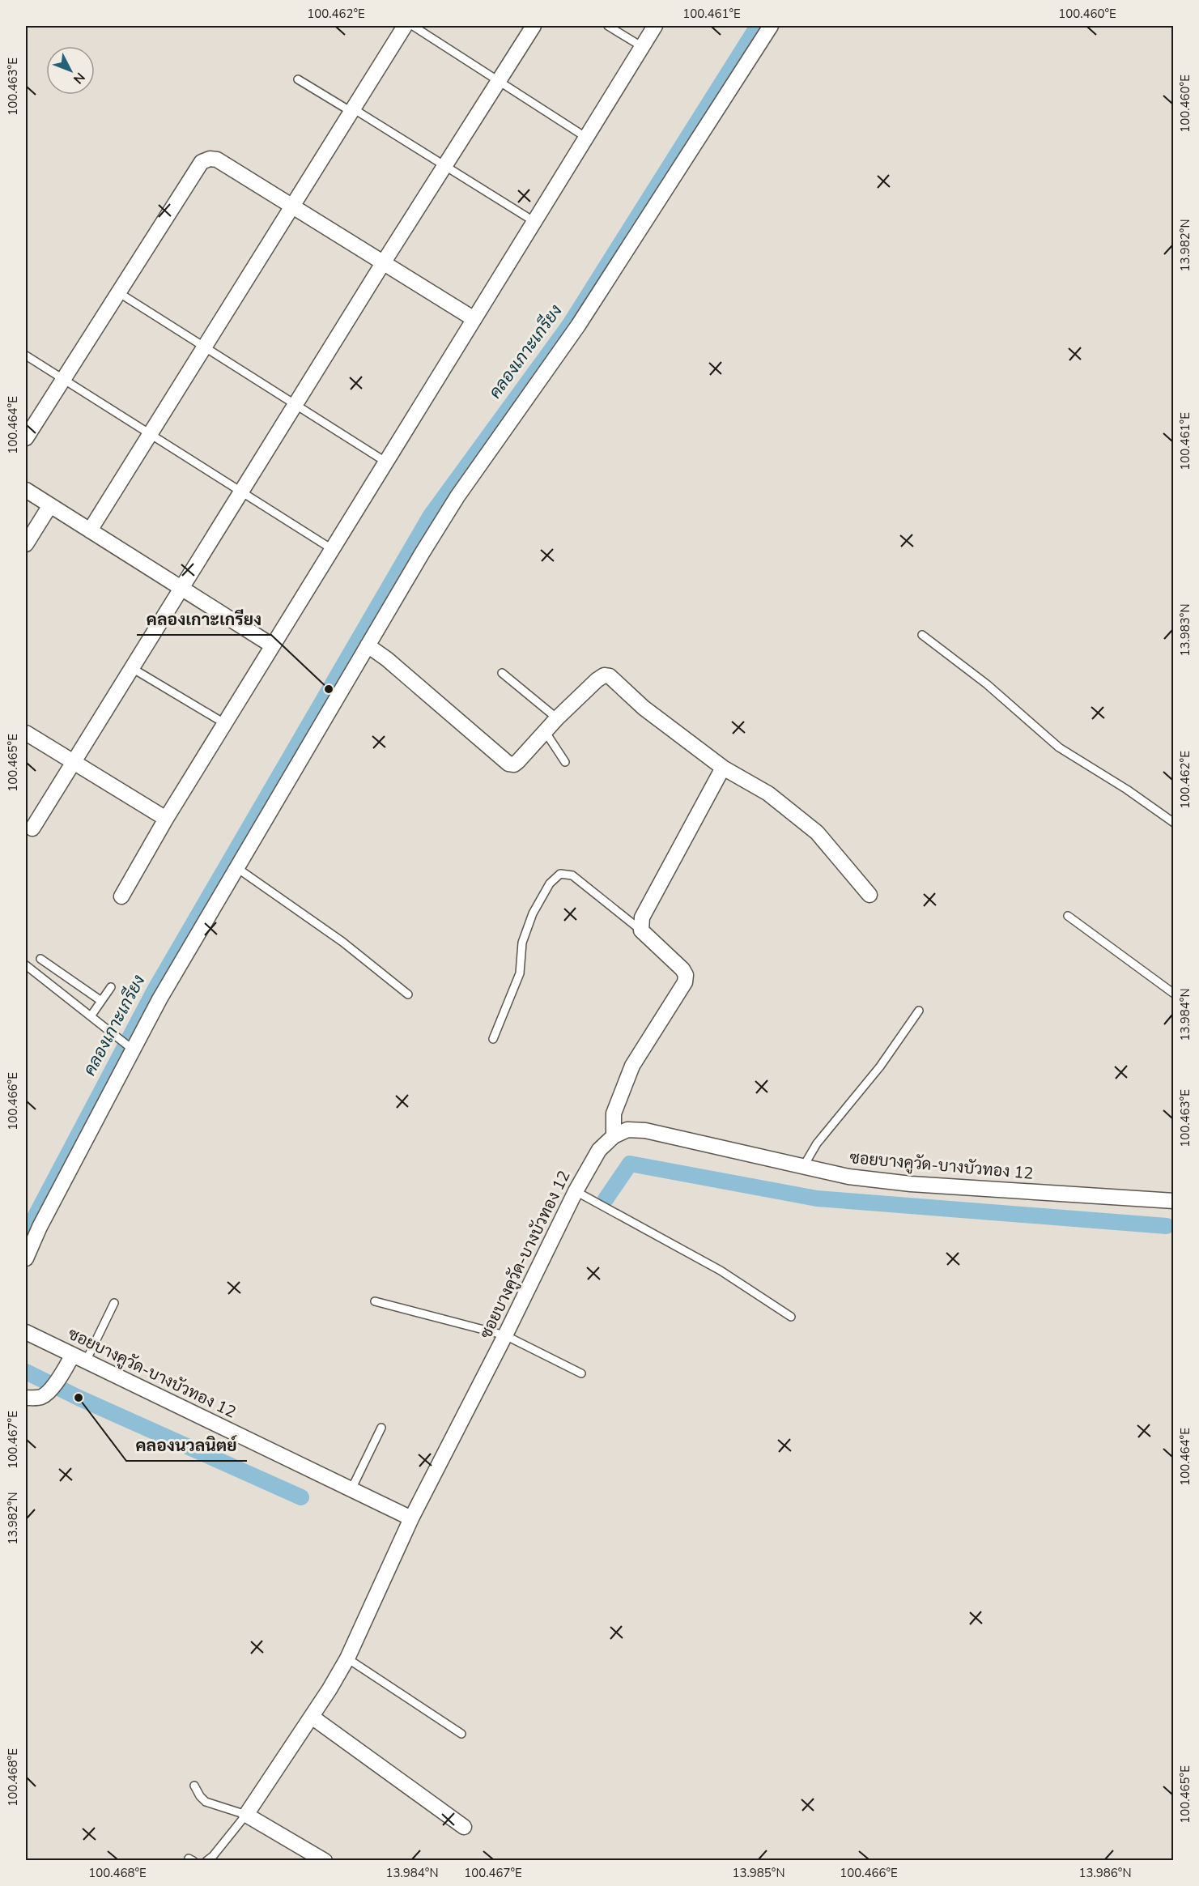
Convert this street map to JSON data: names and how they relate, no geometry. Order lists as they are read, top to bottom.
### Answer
{
  "streets": {
    "street": ["ซอยบางคูวัด-บางบัวทอง 12"]
  },
  "water": ["คลองเกาะเกรียง"],
  "places": ["คลองเกาะเกรียง", "คลองนวลนิตย์"],
  "north": "bottom right",
  "coordinates": [
    "100.462°E",
    "100.461°E",
    "100.460°E",
    "100.463°E",
    "13.982°N",
    "100.464°E",
    "13.983°N",
    "100.465°E",
    "13.984°N",
    "100.466°E",
    "100.467°E",
    "100.468°E",
    "13.985°N",
    "13.986°N"
  ]
}
